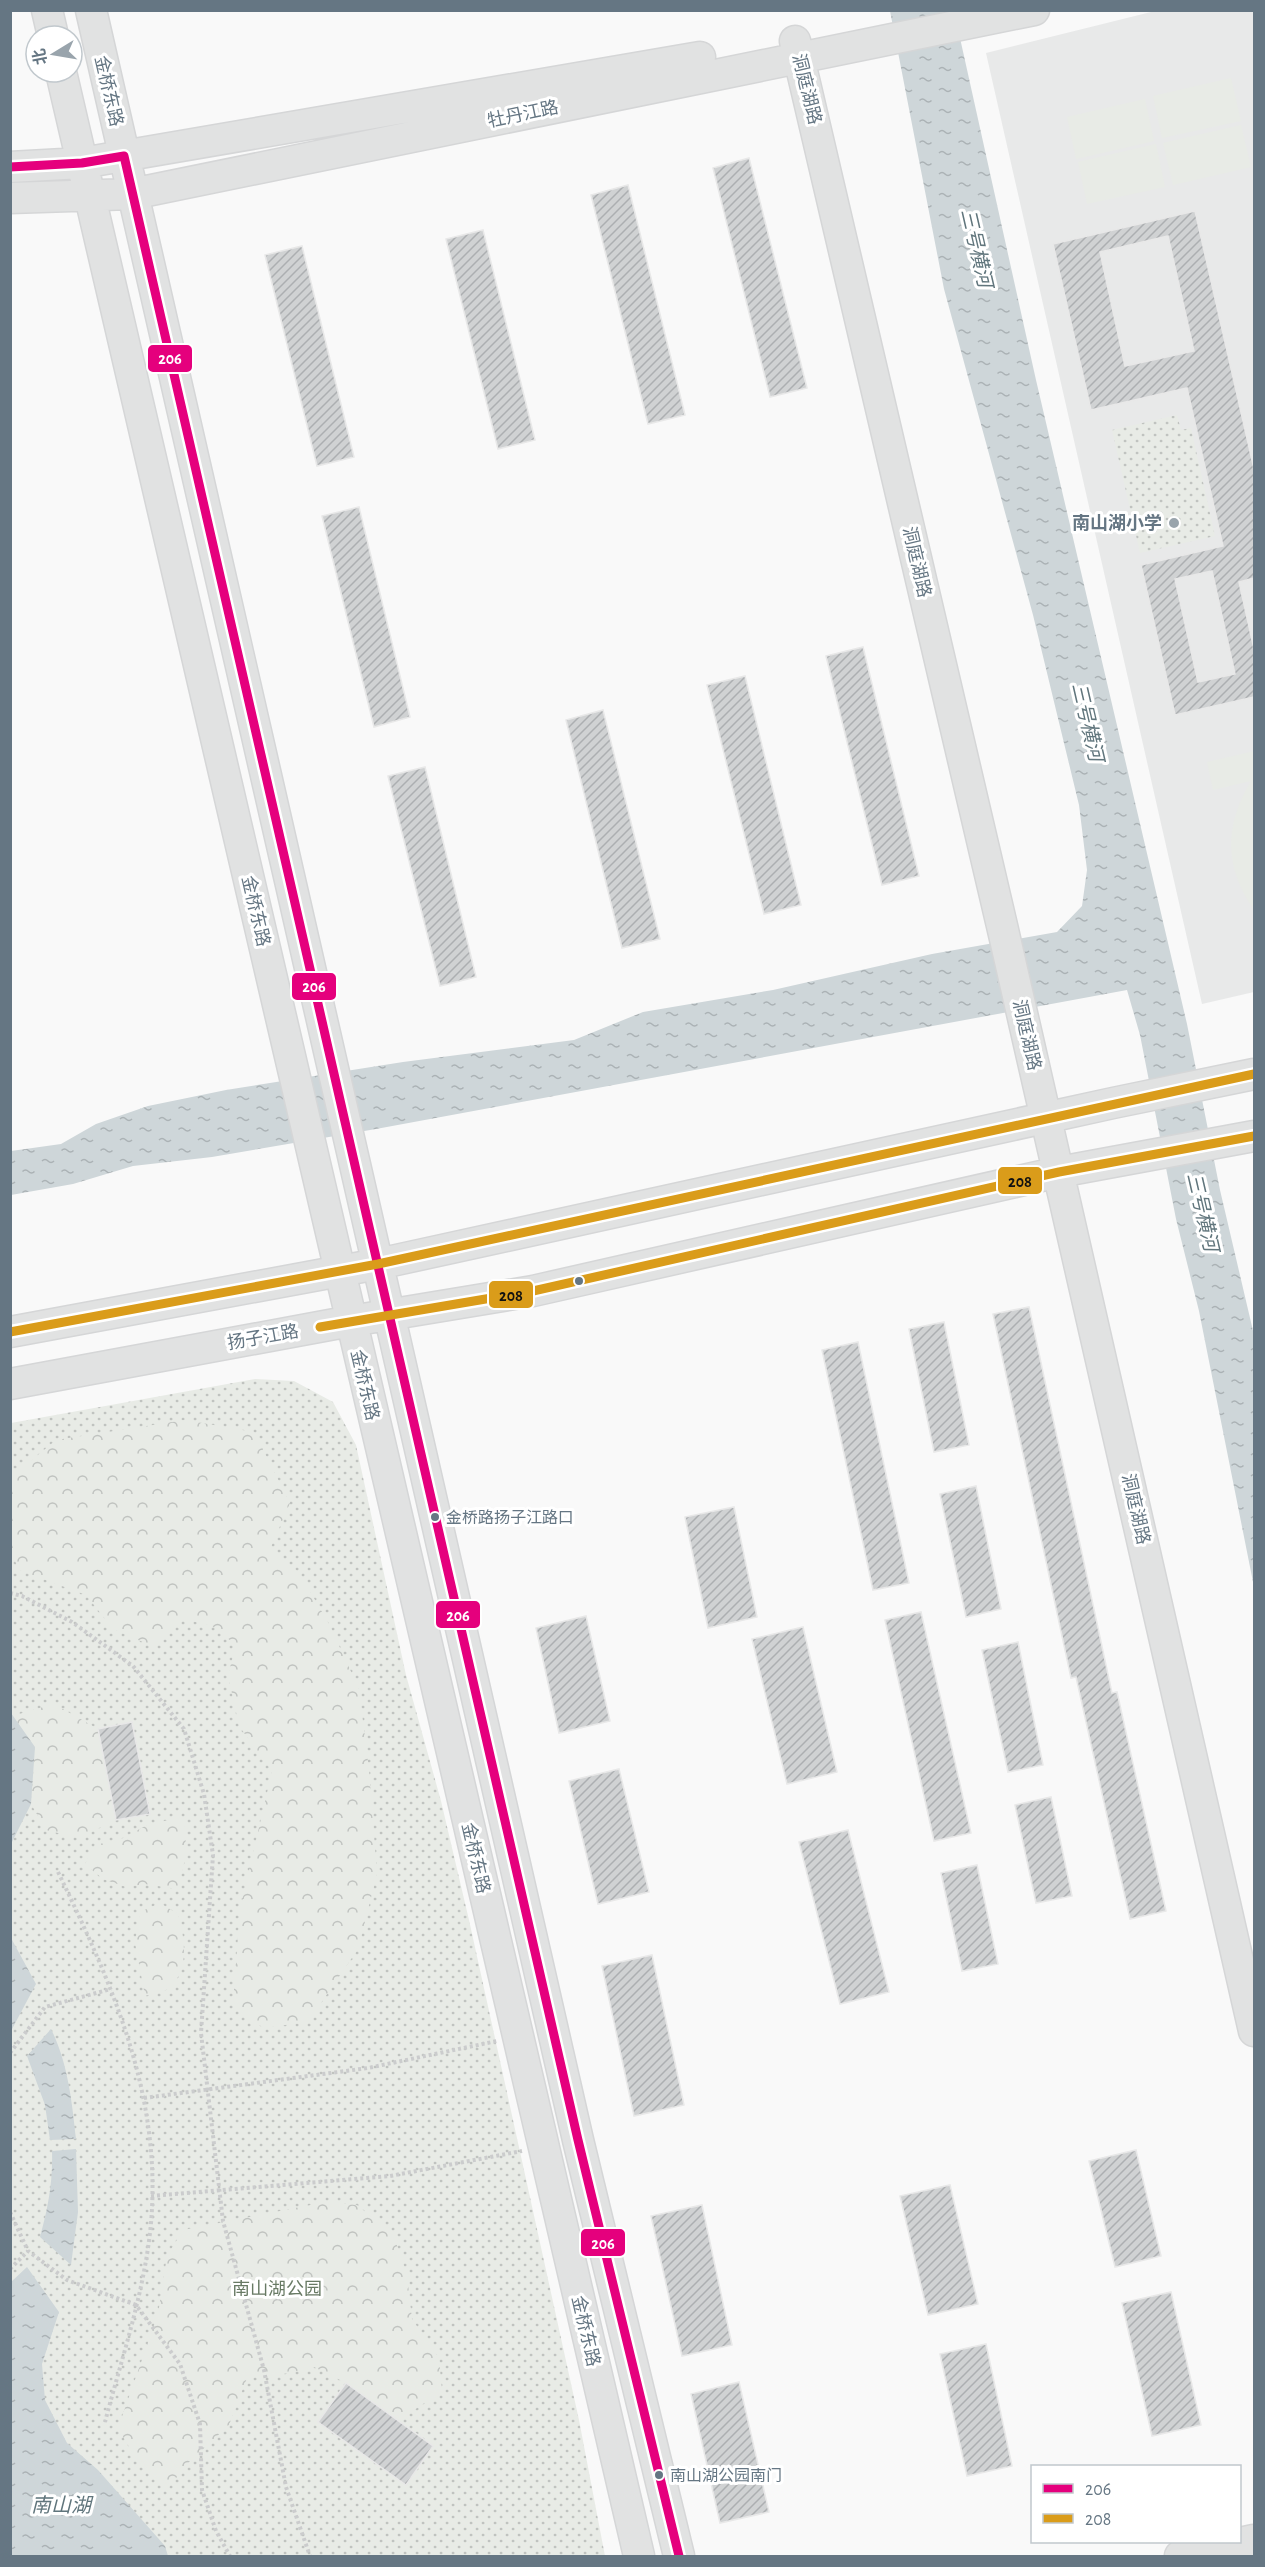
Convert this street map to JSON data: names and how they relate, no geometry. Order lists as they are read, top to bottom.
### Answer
{
  "streets": {
    "street": [
      "洞庭湖路",
      "金桥东路",
      "牡丹江路",
      "扬子江路"
    ]
  },
  "crossings": [
    ["洞庭湖路", "牡丹江路"],
    ["洞庭湖路", "扬子江路"],
    ["金桥东路", "牡丹江路"],
    ["金桥东路", "扬子江路"]
  ],
  "water": ["三号横河", "南山湖"],
  "parks": ["南山湖公园"],
  "places": ["南山湖小学", "金桥路扬子江路口", "南山湖公园南门"],
  "lines": ["transit line 206", "transit line 208"],
  "legend": ["206", "208"],
  "north": "left"
}
